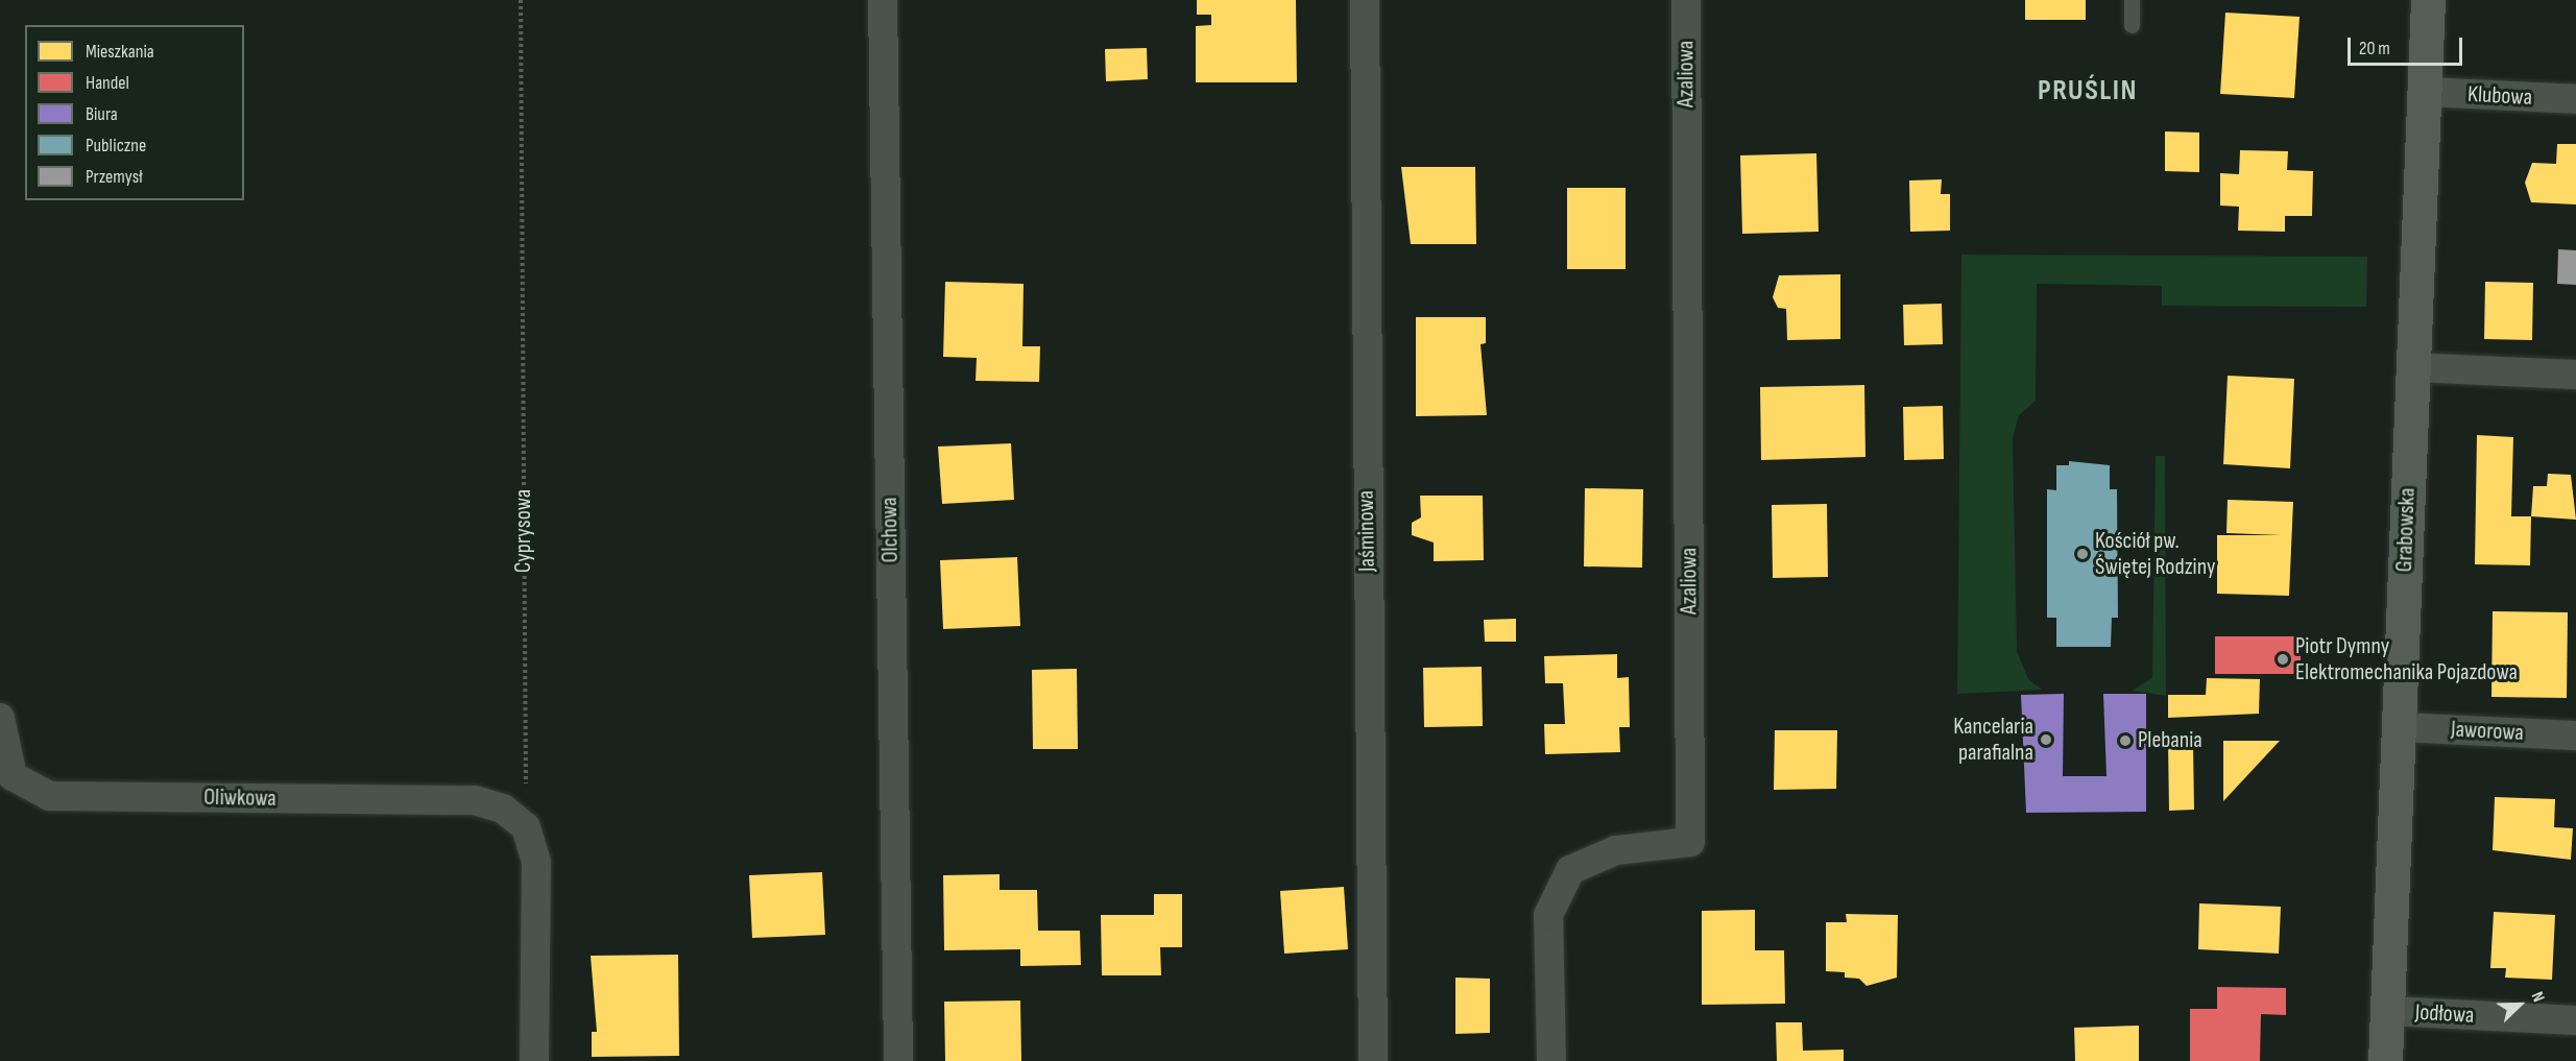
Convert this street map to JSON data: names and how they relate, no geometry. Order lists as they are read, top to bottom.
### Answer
{
  "streets": {
    "street": [
      "Azaliowa",
      "Klubowa",
      "Olchowa",
      "Grabowska",
      "Jaśminowa",
      "Jaworowa",
      "Oliwkowa",
      "Jodłowa"
    ],
    "path": ["Cyprysowa"]
  },
  "crossings": [
    ["Klubowa", "Grabowska"],
    ["Grabowska", "Jaworowa"],
    ["Grabowska", "Jodłowa"],
    ["Cyprysowa", "Oliwkowa"]
  ],
  "districts": ["PRUŚLIN"],
  "places": [
    "Kościół pw. Świętej Rodziny",
    "Piotr Dymny Elektromechanika Pojazdowa",
    "Kancelaria parafialna",
    "Plebania"
  ],
  "legend": [
    "Mieszkania",
    "Handel",
    "Biura",
    "Publiczne",
    "Przemysł"
  ],
  "scale_bar": "20 m",
  "north": "top right"
}
